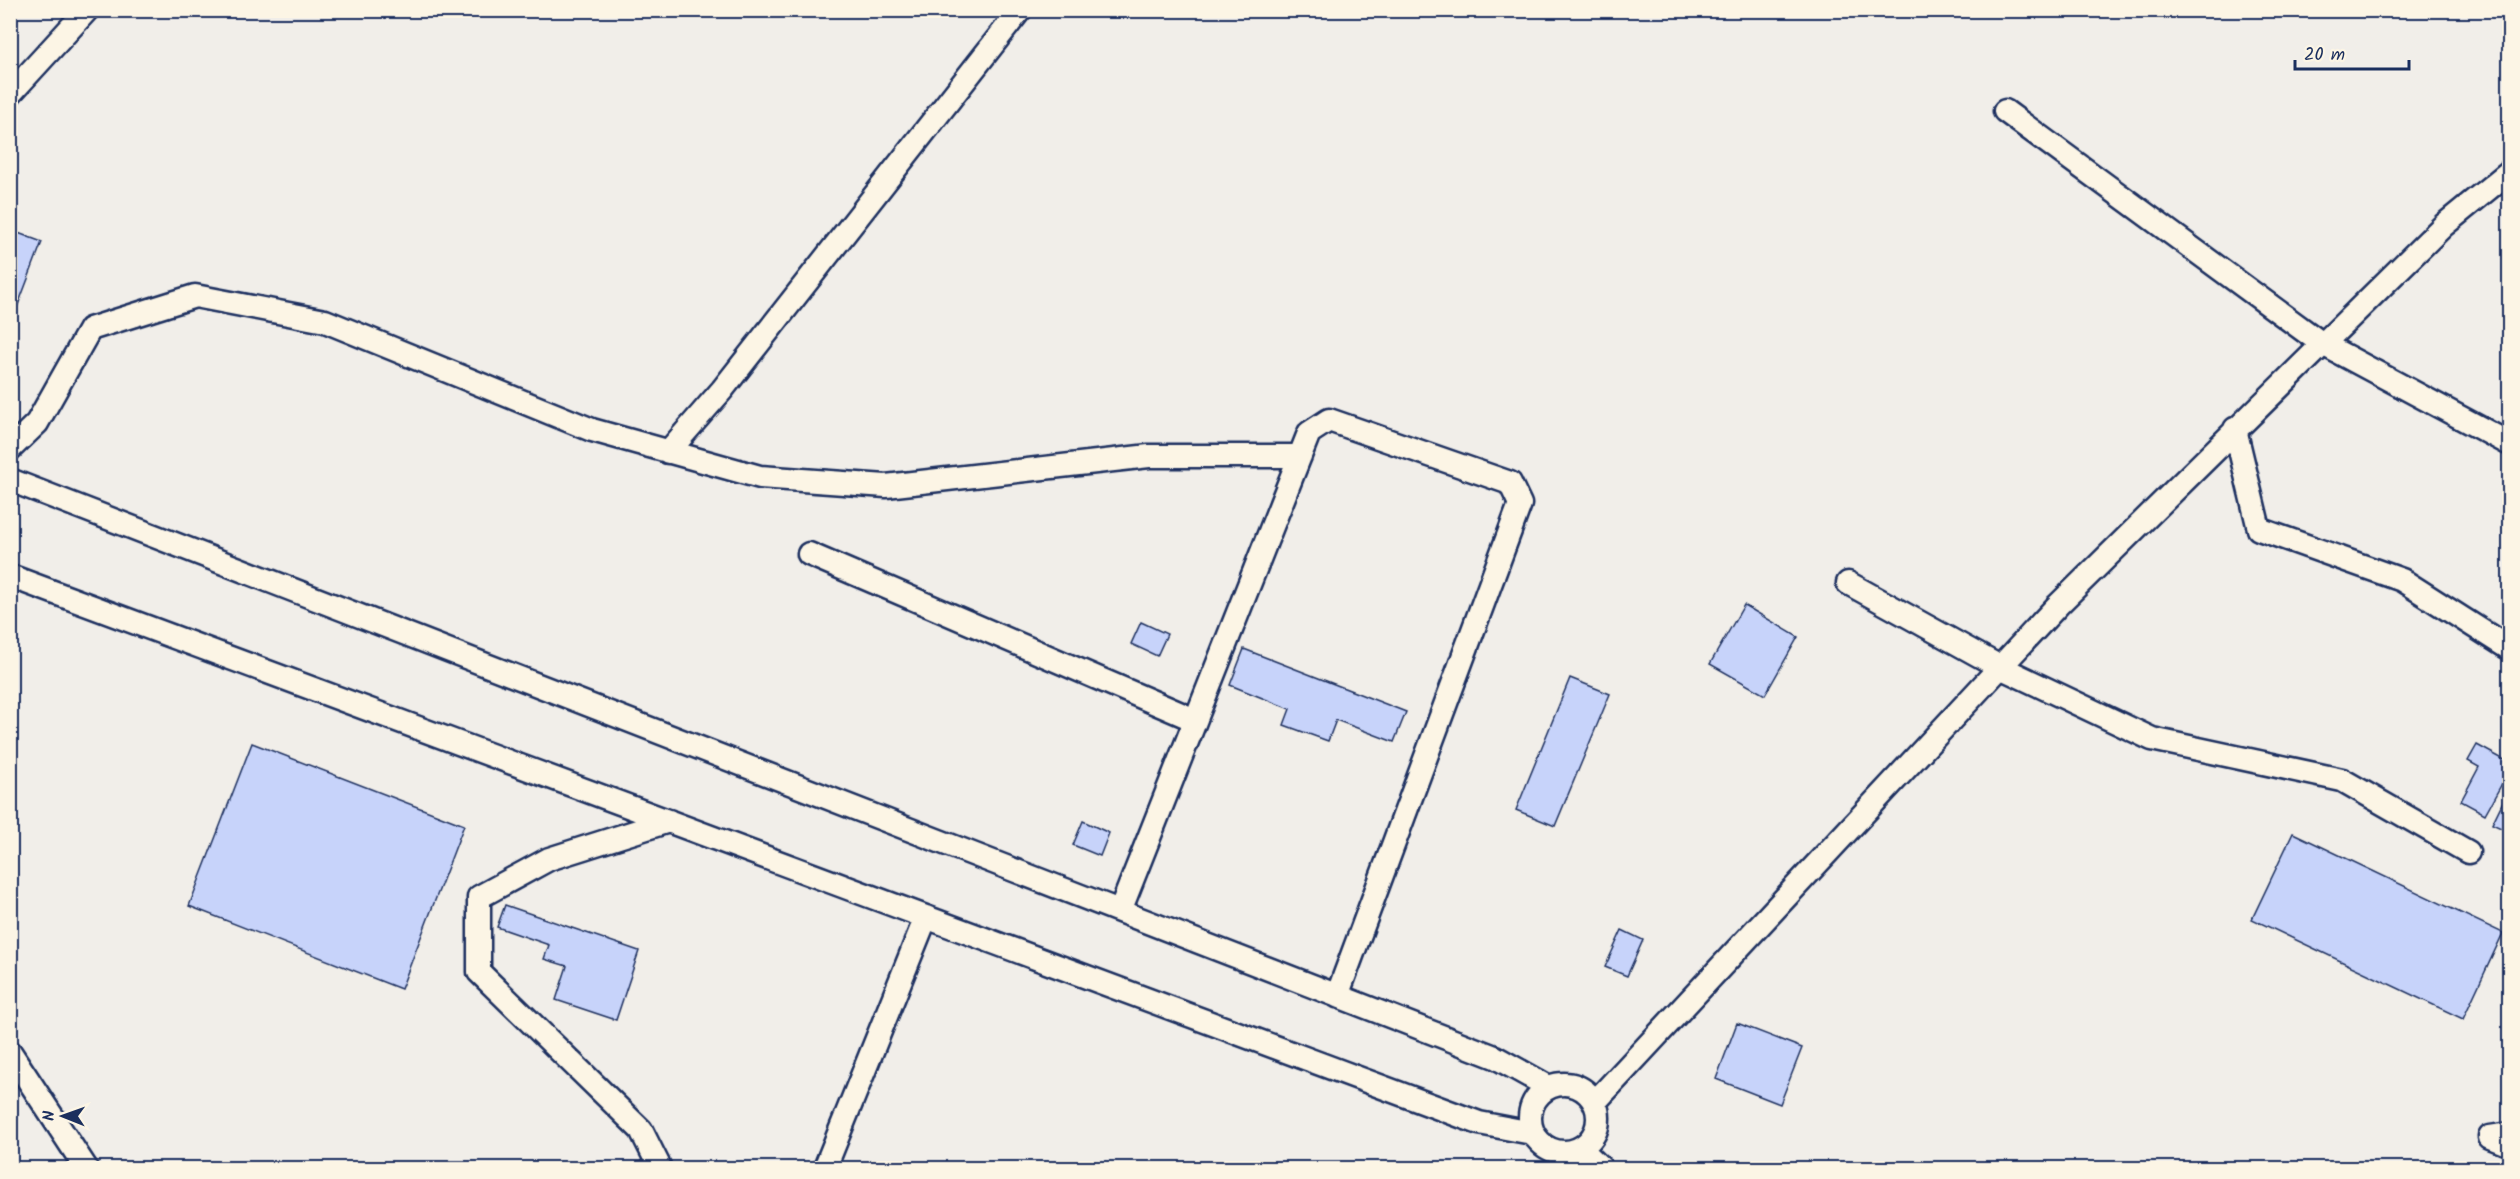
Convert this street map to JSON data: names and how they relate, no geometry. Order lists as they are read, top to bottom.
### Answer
{
  "scale_bar": "20 m",
  "north": "left"
}
